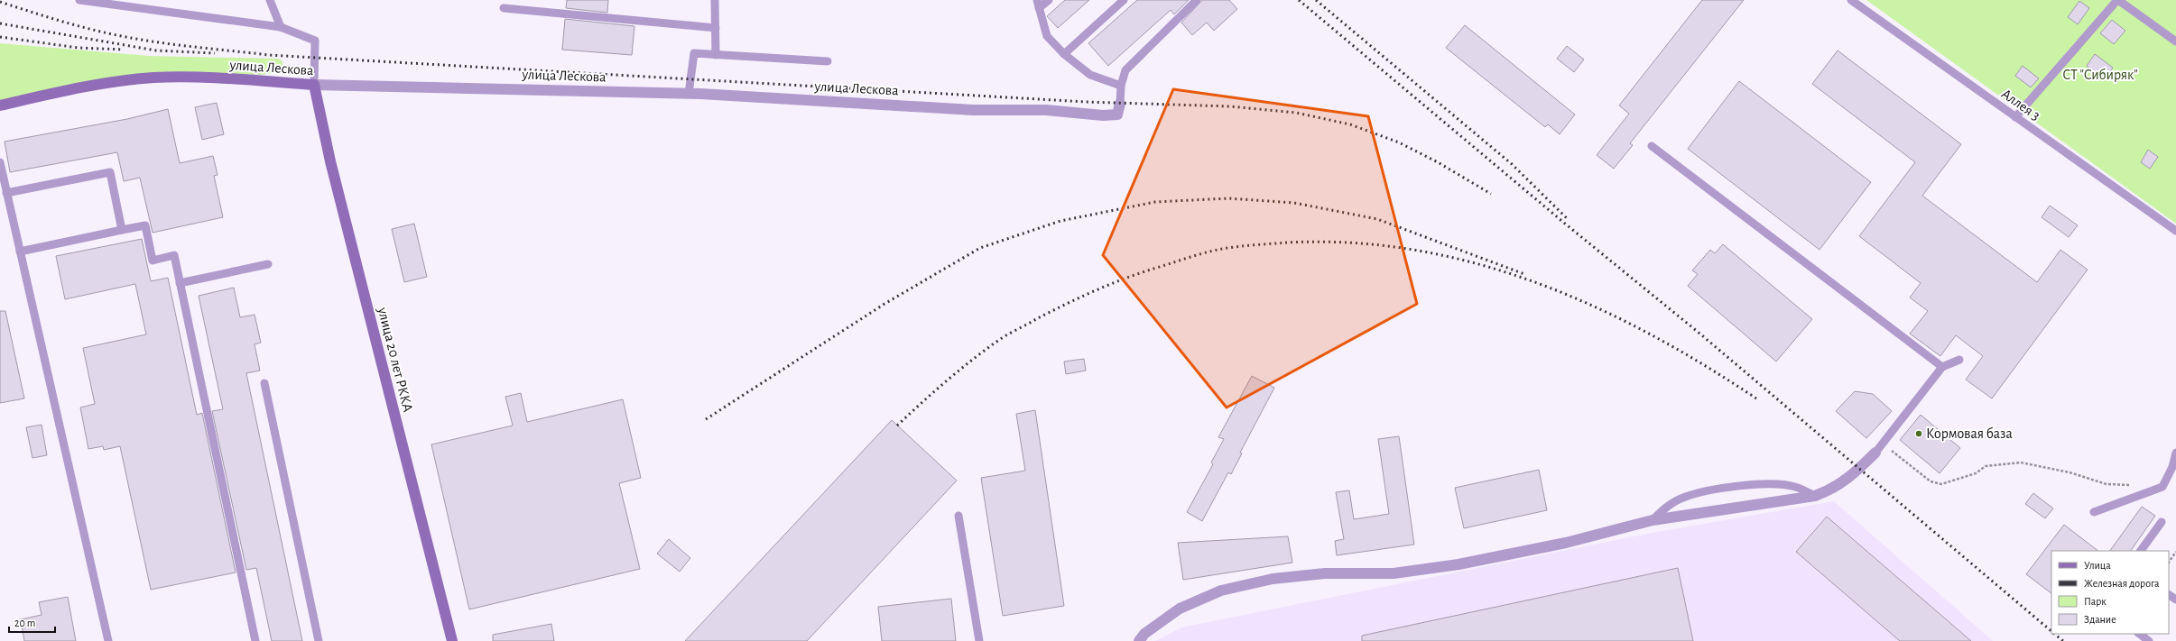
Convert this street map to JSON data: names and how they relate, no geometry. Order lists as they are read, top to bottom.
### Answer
{
  "streets": {
    "main road": ["улица Лескова", "улица 20 лет РККА"],
    "lane": ["Аллея 3"]
  },
  "crossings": [
    ["улица Лескова", "улица 20 лет РККА"]
  ],
  "parks": ["СТ \"Сибиряк\""],
  "places": ["Кормовая база"],
  "legend": [
    "Улица",
    "Железная дорога",
    "Парк",
    "Здание"
  ],
  "scale_bar": "20 m"
}
